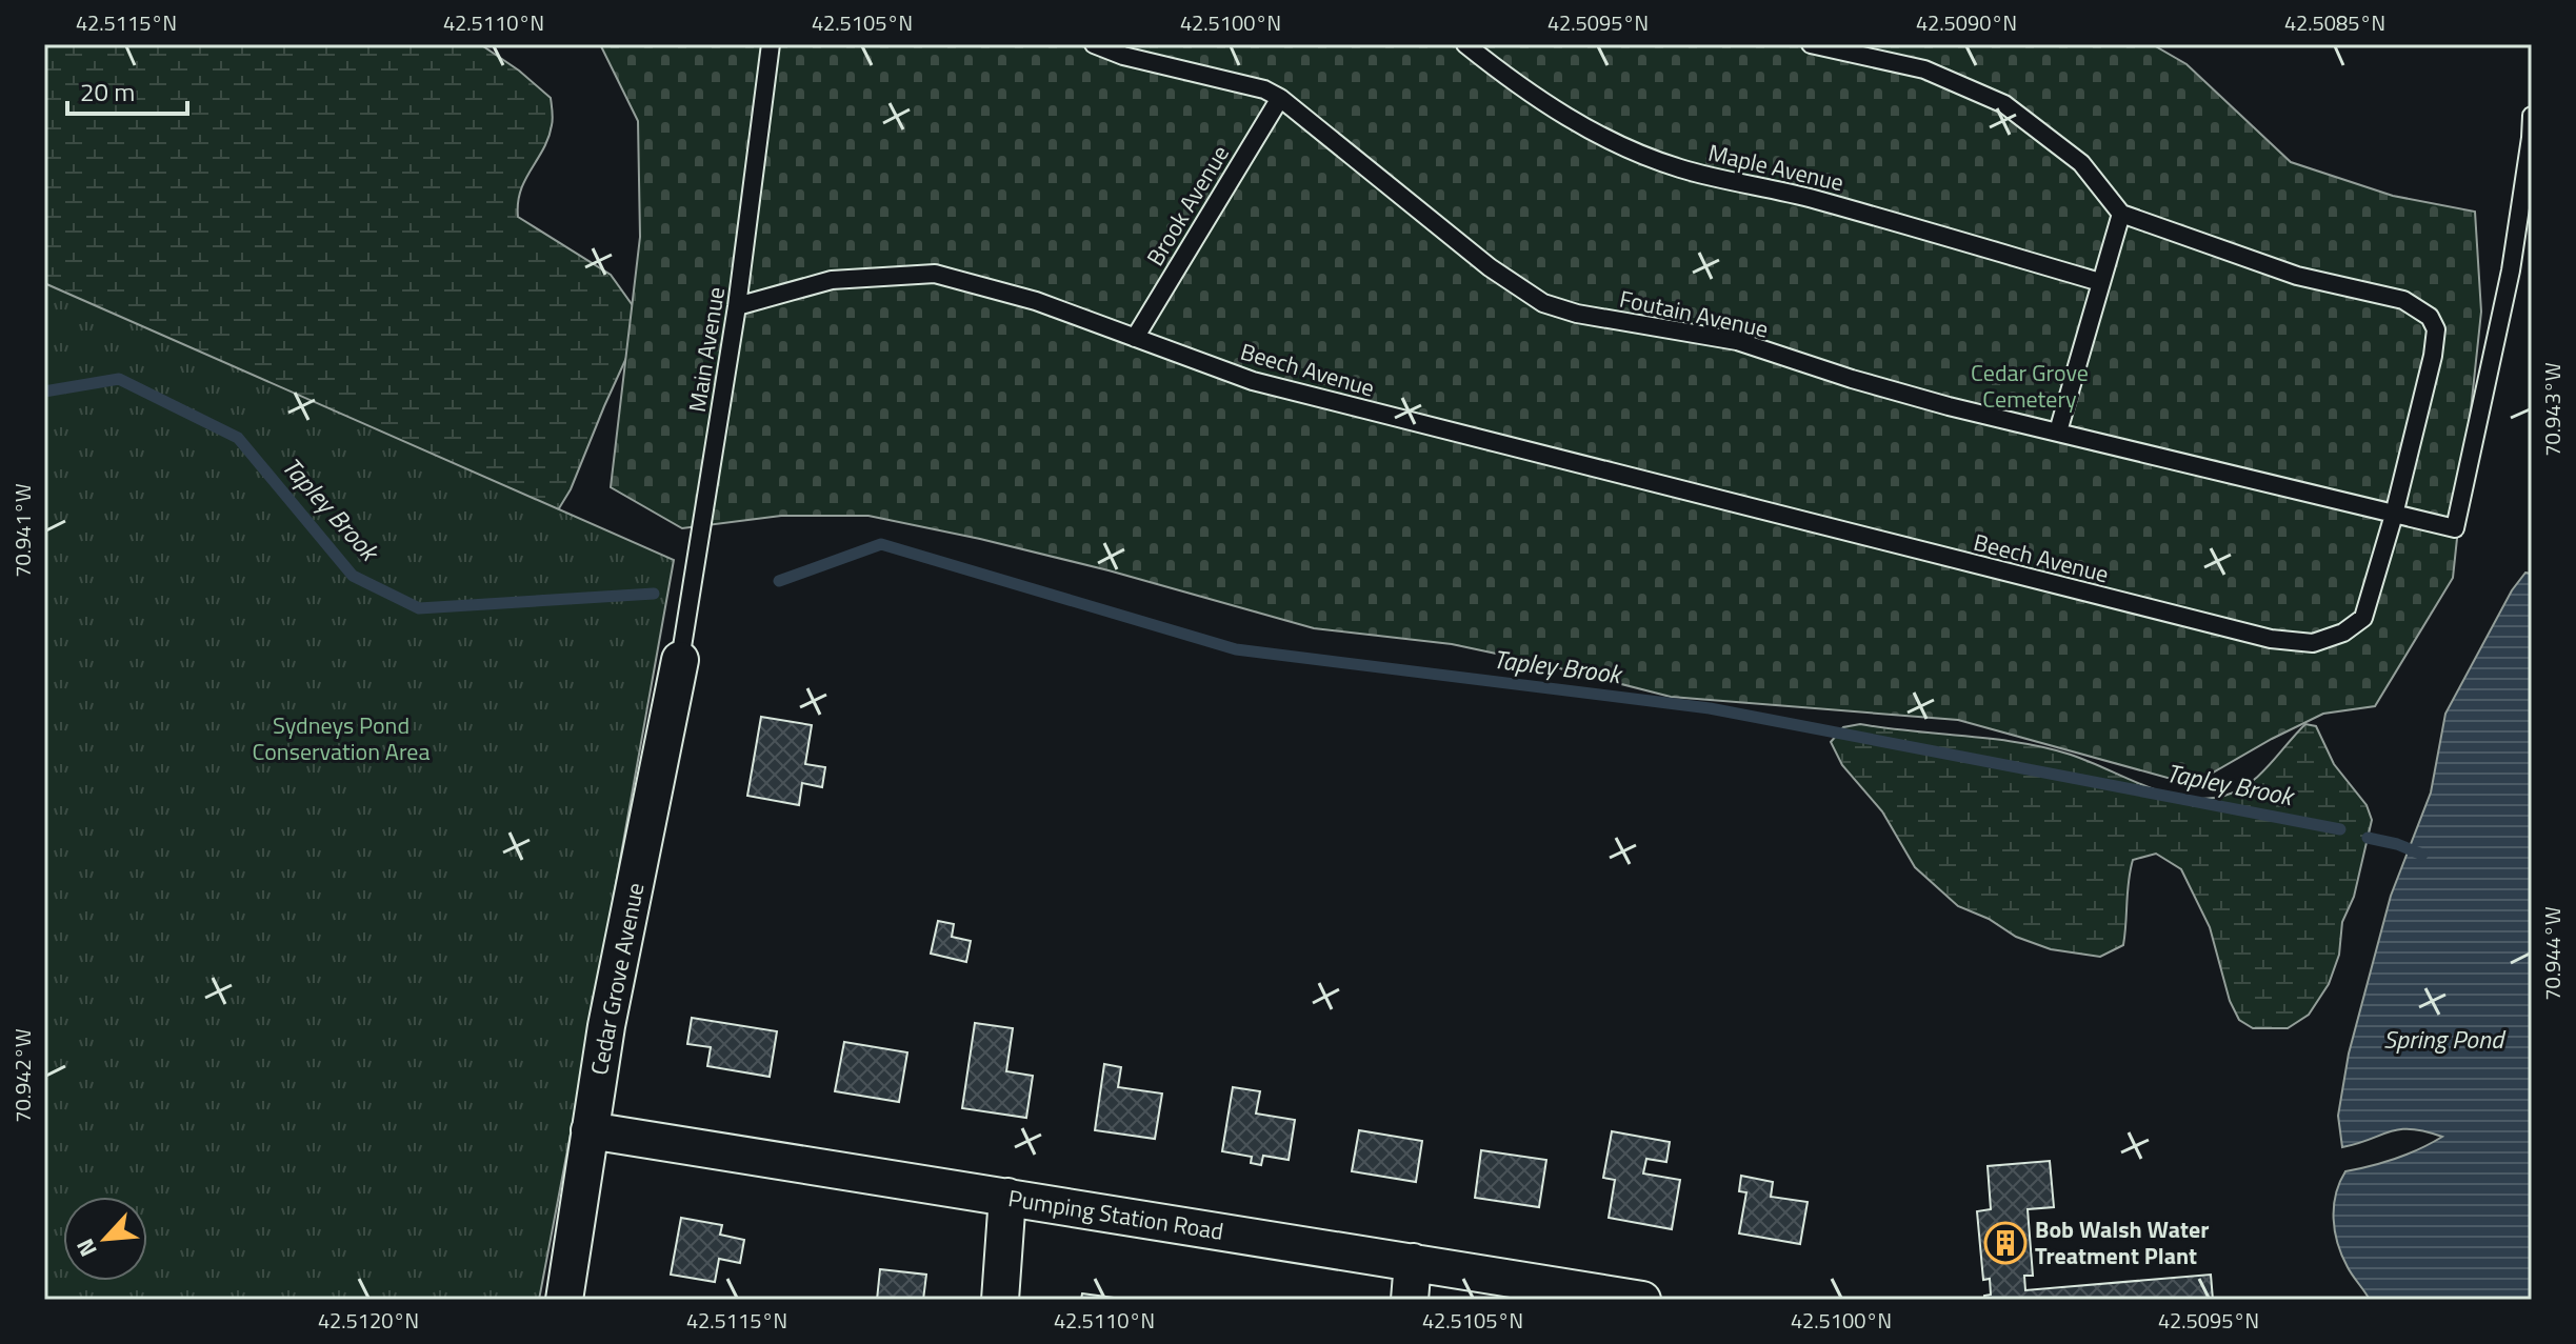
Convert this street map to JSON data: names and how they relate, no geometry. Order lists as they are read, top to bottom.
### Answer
{
  "streets": {
    "street": ["Cedar Grove Avenue", "Pumping Station Road"],
    "lane": [
      "Maple Avenue",
      "Brook Avenue",
      "Foutain Avenue",
      "Main Avenue",
      "Beech Avenue"
    ]
  },
  "crossings": [
    ["Brook Avenue", "Foutain Avenue"],
    ["Brook Avenue", "Beech Avenue"],
    ["Foutain Avenue", "Beech Avenue"],
    ["Main Avenue", "Beech Avenue"],
    ["Main Avenue", "Cedar Grove Avenue"],
    ["Cedar Grove Avenue", "Pumping Station Road"]
  ],
  "water": ["Tapley Brook", "Spring Pond"],
  "parks": ["Cedar Grove Cemetery", "Sydneys Pond Conservation Area"],
  "places": {
    "building": ["Bob Walsh Water Treatment Plant"]
  },
  "scale_bar": "20 m",
  "north": "bottom left",
  "coordinates": [
    "42.5115°N",
    "42.5110°N",
    "42.5105°N",
    "42.5100°N",
    "42.5095°N",
    "42.5090°N",
    "42.5085°N",
    "70.943°W",
    "70.941°W",
    "70.944°W",
    "70.942°W",
    "42.5120°N"
  ]
}
